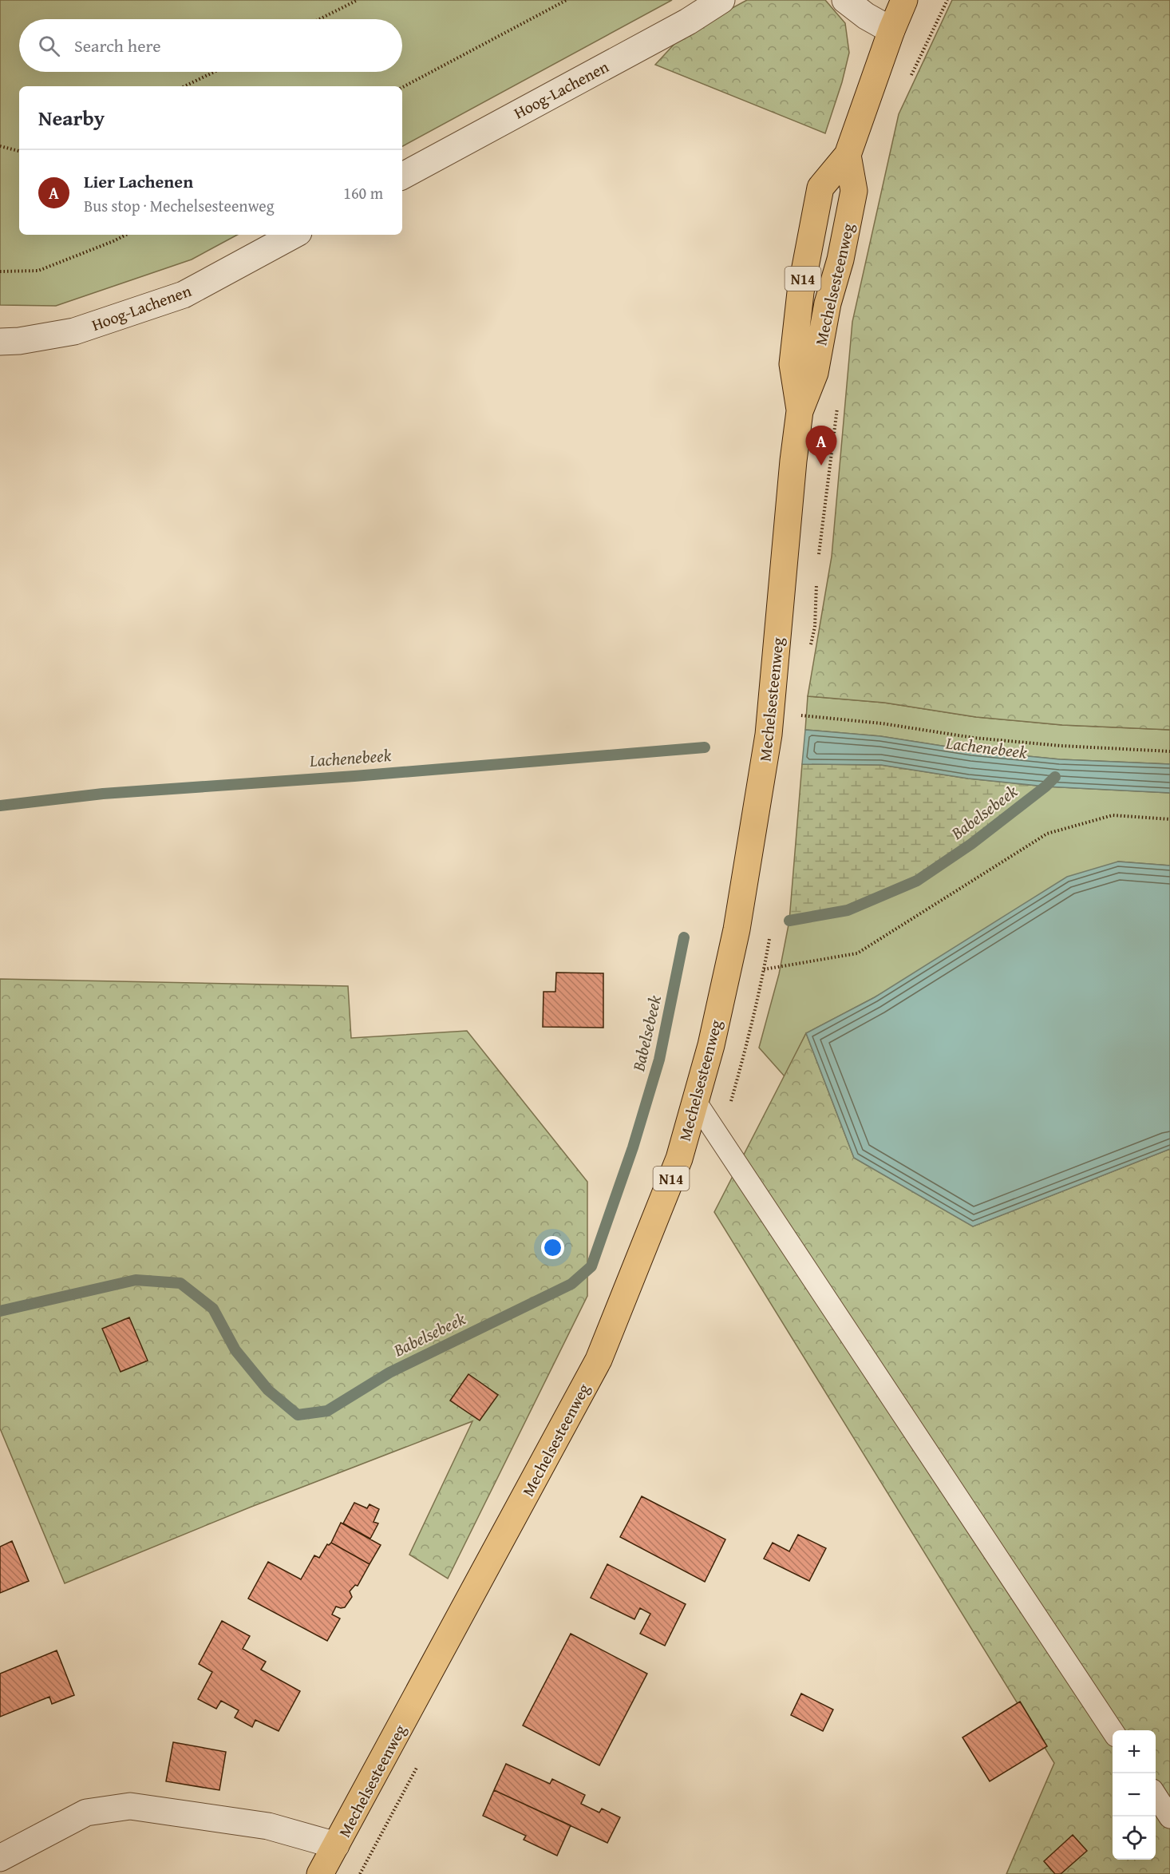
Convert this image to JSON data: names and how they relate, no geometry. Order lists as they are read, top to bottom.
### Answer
{
  "streets": {
    "main road": ["N14", "Mechelsesteenweg"],
    "street": ["Hoog-Lachenen"]
  },
  "water": ["Lachenebeek", "Babelsebeek"],
  "page": {
    "search": "Search here",
    "heading": "Nearby",
    "list": [
      {
        "mark": "A",
        "name": "Lier Lachenen",
        "note": "Bus stop · Mechelsesteenweg",
        "value": "160 m"
      }
    ],
    "pins": "A",
    "map_buttons": ["+", "−"]
  }
}
